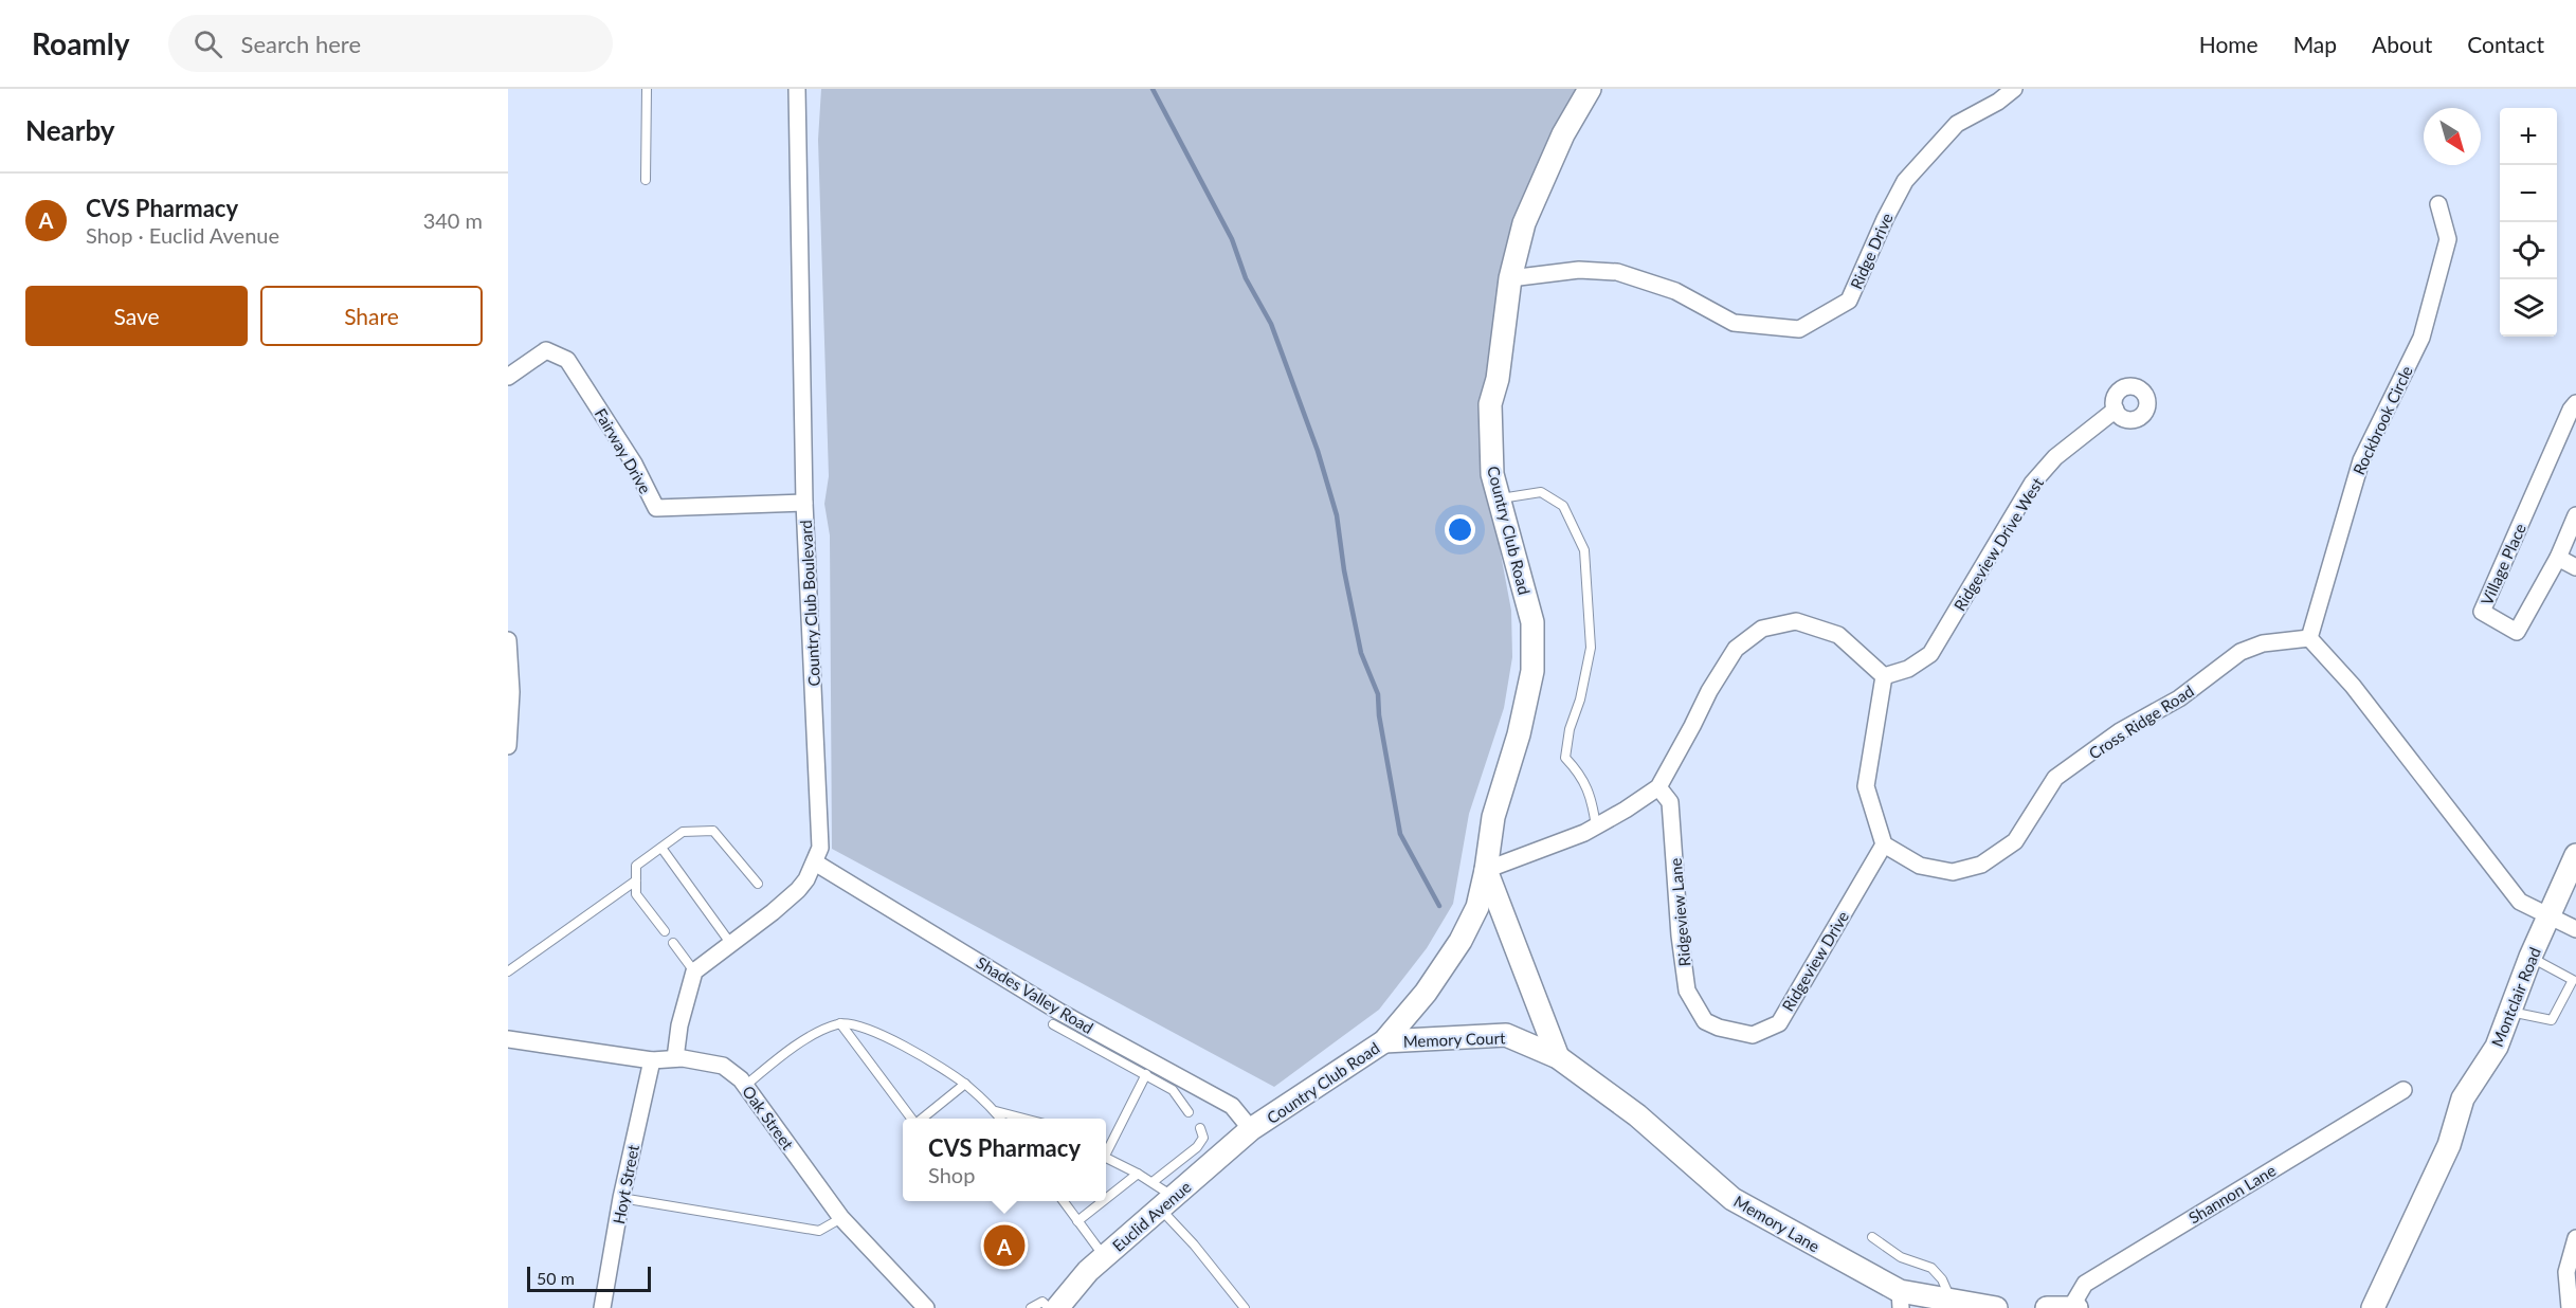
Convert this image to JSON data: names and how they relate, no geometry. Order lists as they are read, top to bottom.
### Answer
{
  "streets": {
    "street": [
      "Ridge Drive",
      "Rockbrook Circle",
      "Fairway Drive",
      "Country Club Road",
      "Ridgeview Drive West",
      "Village Place",
      "Country Club Boulevard",
      "Cross Ridge Road",
      "Ridgeview Lane",
      "Ridgeview Drive",
      "Shades Valley Road",
      "Montclair Road",
      "Memory Court",
      "Oak Street",
      "Hoyt Street",
      "Shannon Lane",
      "Euclid Avenue",
      "Memory Lane"
    ]
  },
  "crossings": [
    ["Ridge Drive", "Country Club Road"],
    ["Rockbrook Circle", "Cross Ridge Road"],
    ["Fairway Drive", "Country Club Boulevard"],
    ["Country Club Road", "Shades Valley Road"],
    ["Country Club Road", "Memory Court"],
    ["Country Club Road", "Euclid Avenue"],
    ["Country Club Road", "Memory Lane"],
    ["Country Club Boulevard", "Shades Valley Road"],
    ["Cross Ridge Road", "Ridgeview Drive"],
    ["Ridgeview Lane", "Ridgeview Drive"],
    ["Shades Valley Road", "Euclid Avenue"],
    ["Memory Court", "Memory Lane"],
    ["Oak Street", "Hoyt Street"]
  ],
  "scale_bar": "50 m",
  "north": "bottom right",
  "page": {
    "header": "Roamly",
    "search": "Search here",
    "nav": [
      "Home",
      "Map",
      "About",
      "Contact"
    ],
    "heading": "Nearby",
    "map_buttons": ["+", "−"],
    "list": [
      {
        "mark": "A",
        "name": "CVS Pharmacy",
        "note": "Shop · Euclid Avenue",
        "value": "340 m"
      }
    ],
    "buttons": ["Save", "Share"],
    "popup": ["CVS Pharmacy", "Shop"],
    "pins": "A",
    "scale": "50 m"
  }
}
